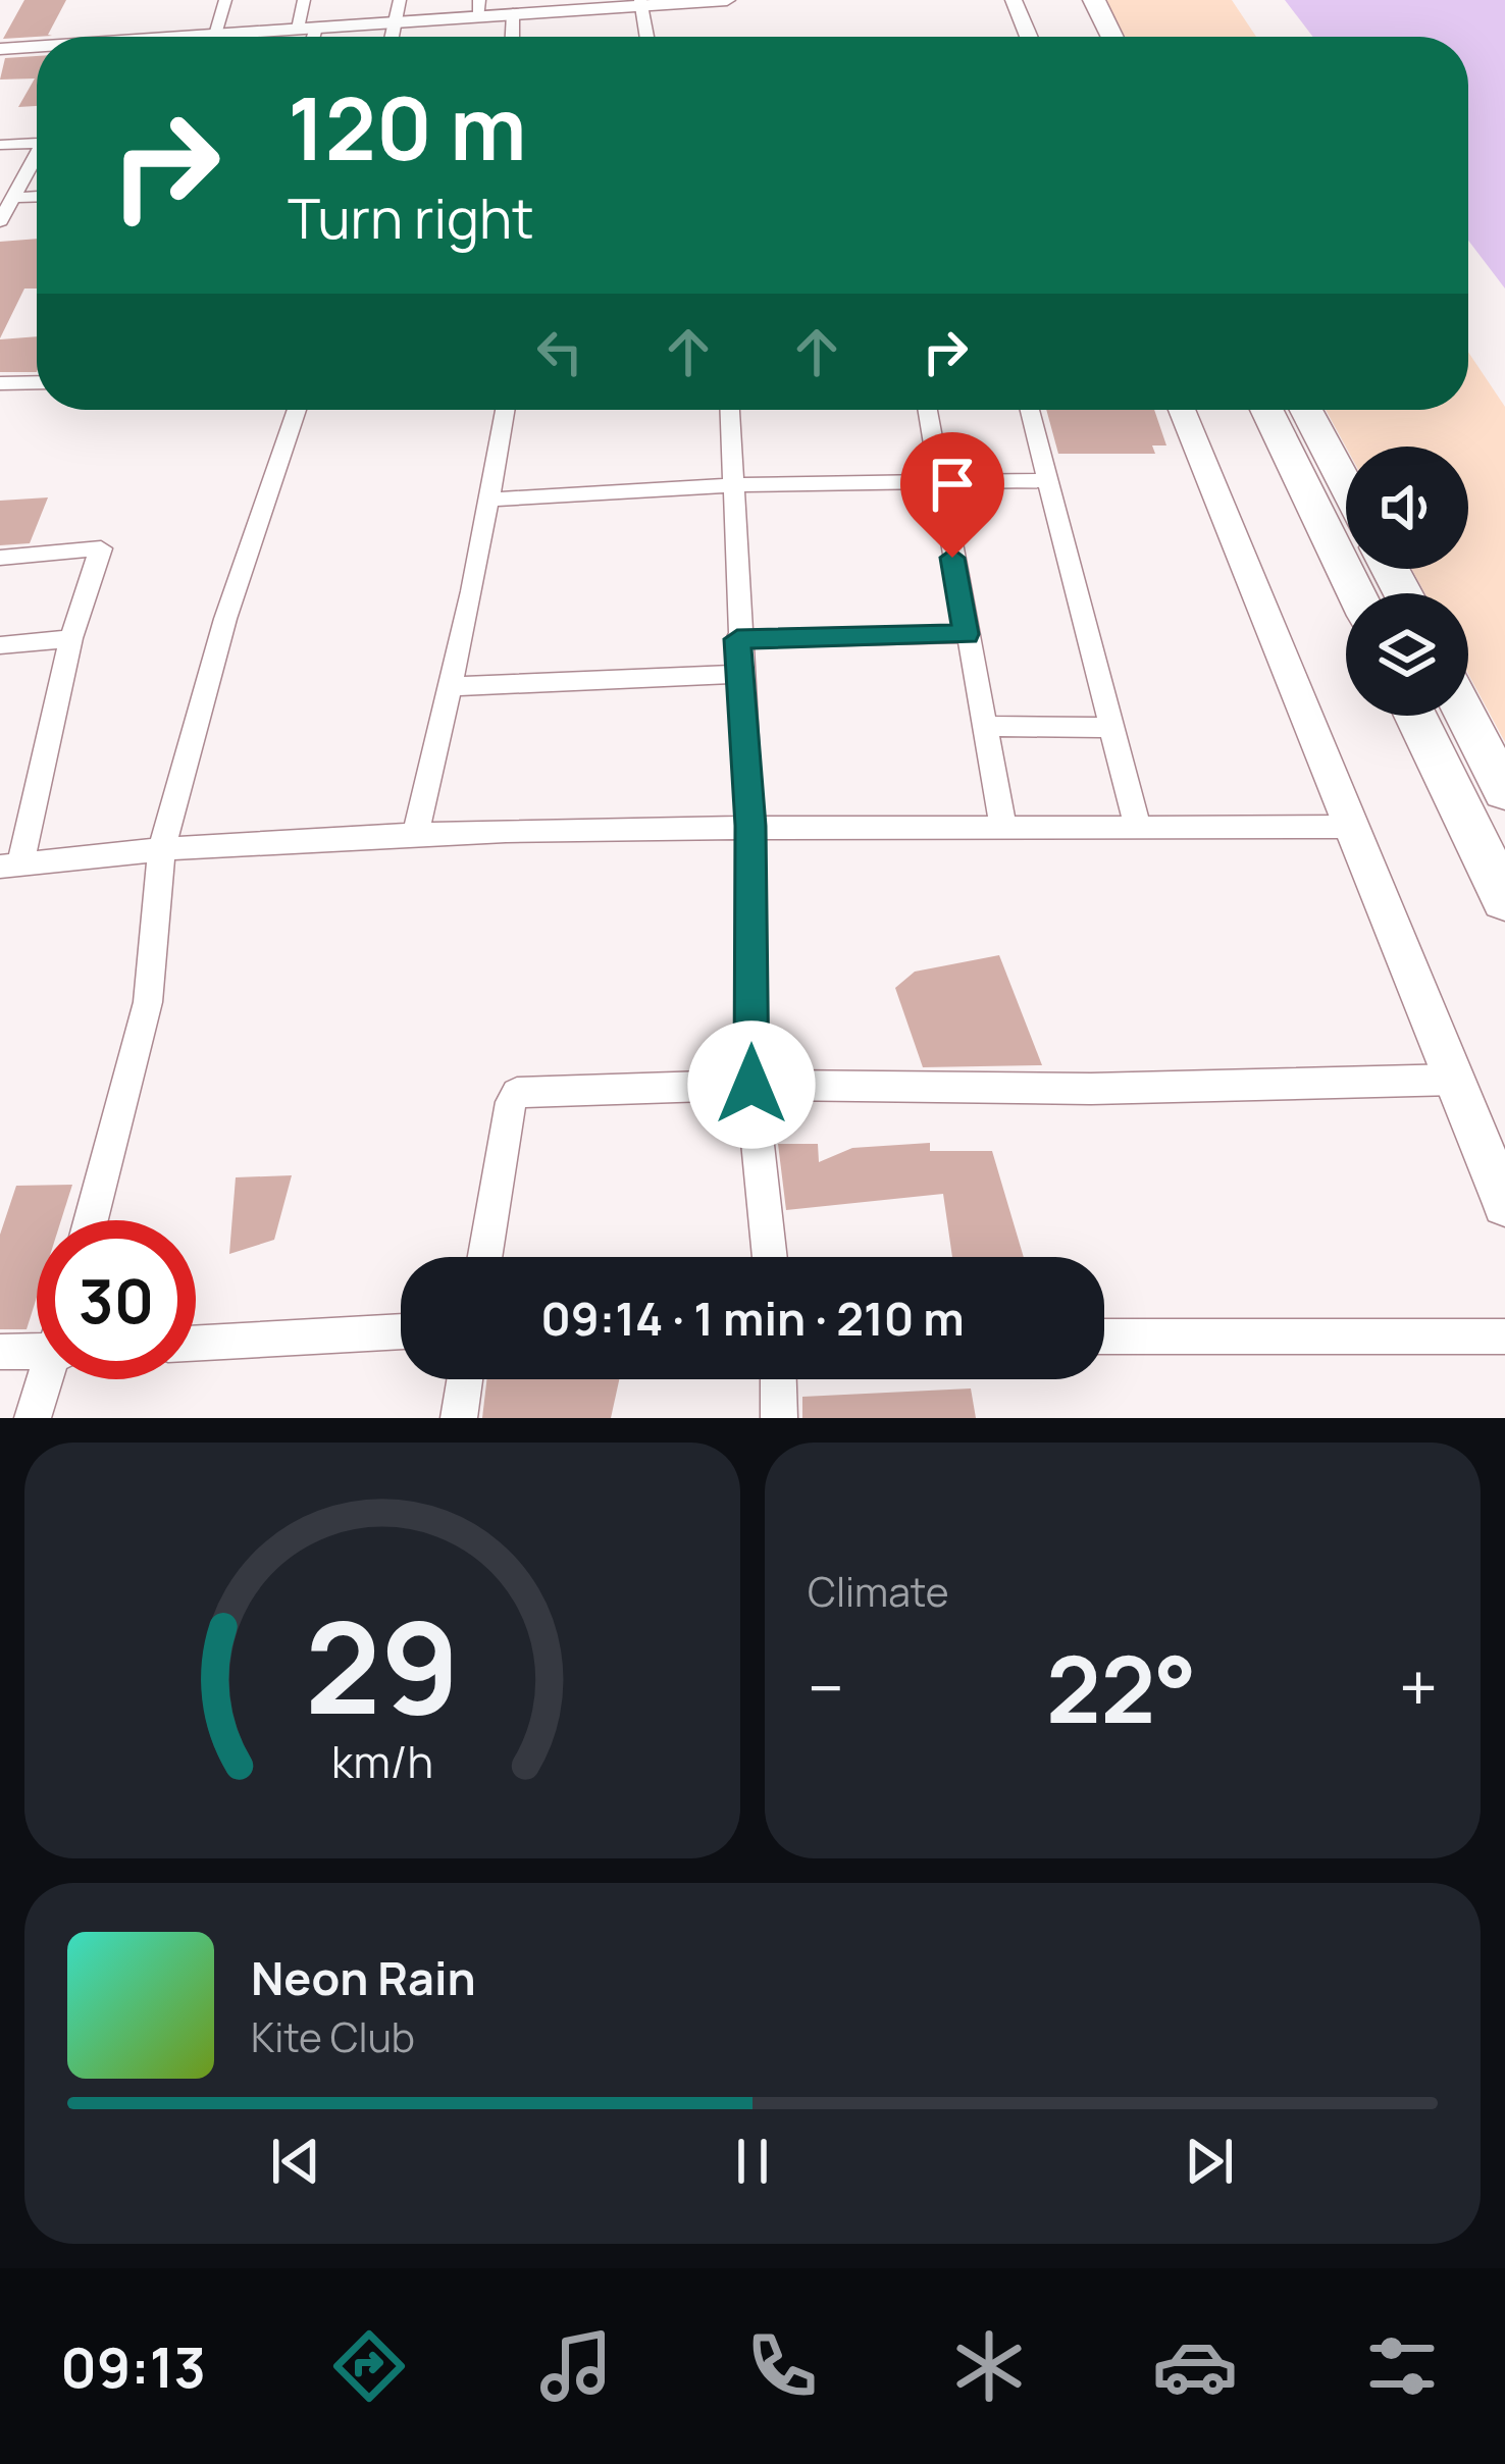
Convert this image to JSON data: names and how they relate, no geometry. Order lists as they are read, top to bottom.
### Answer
{
  "page": {
    "turn": ["120 m", "Turn right"],
    "limit": "30",
    "trip": "09:14 · 1 min · 210 m",
    "tile": "Climate",
    "heat": ["−", "22°", "+"],
    "song": ["Neon Rain", "Kite Club"],
    "tabs": "09:13",
    "gauge": ["29", "km/h"]
  }
}
